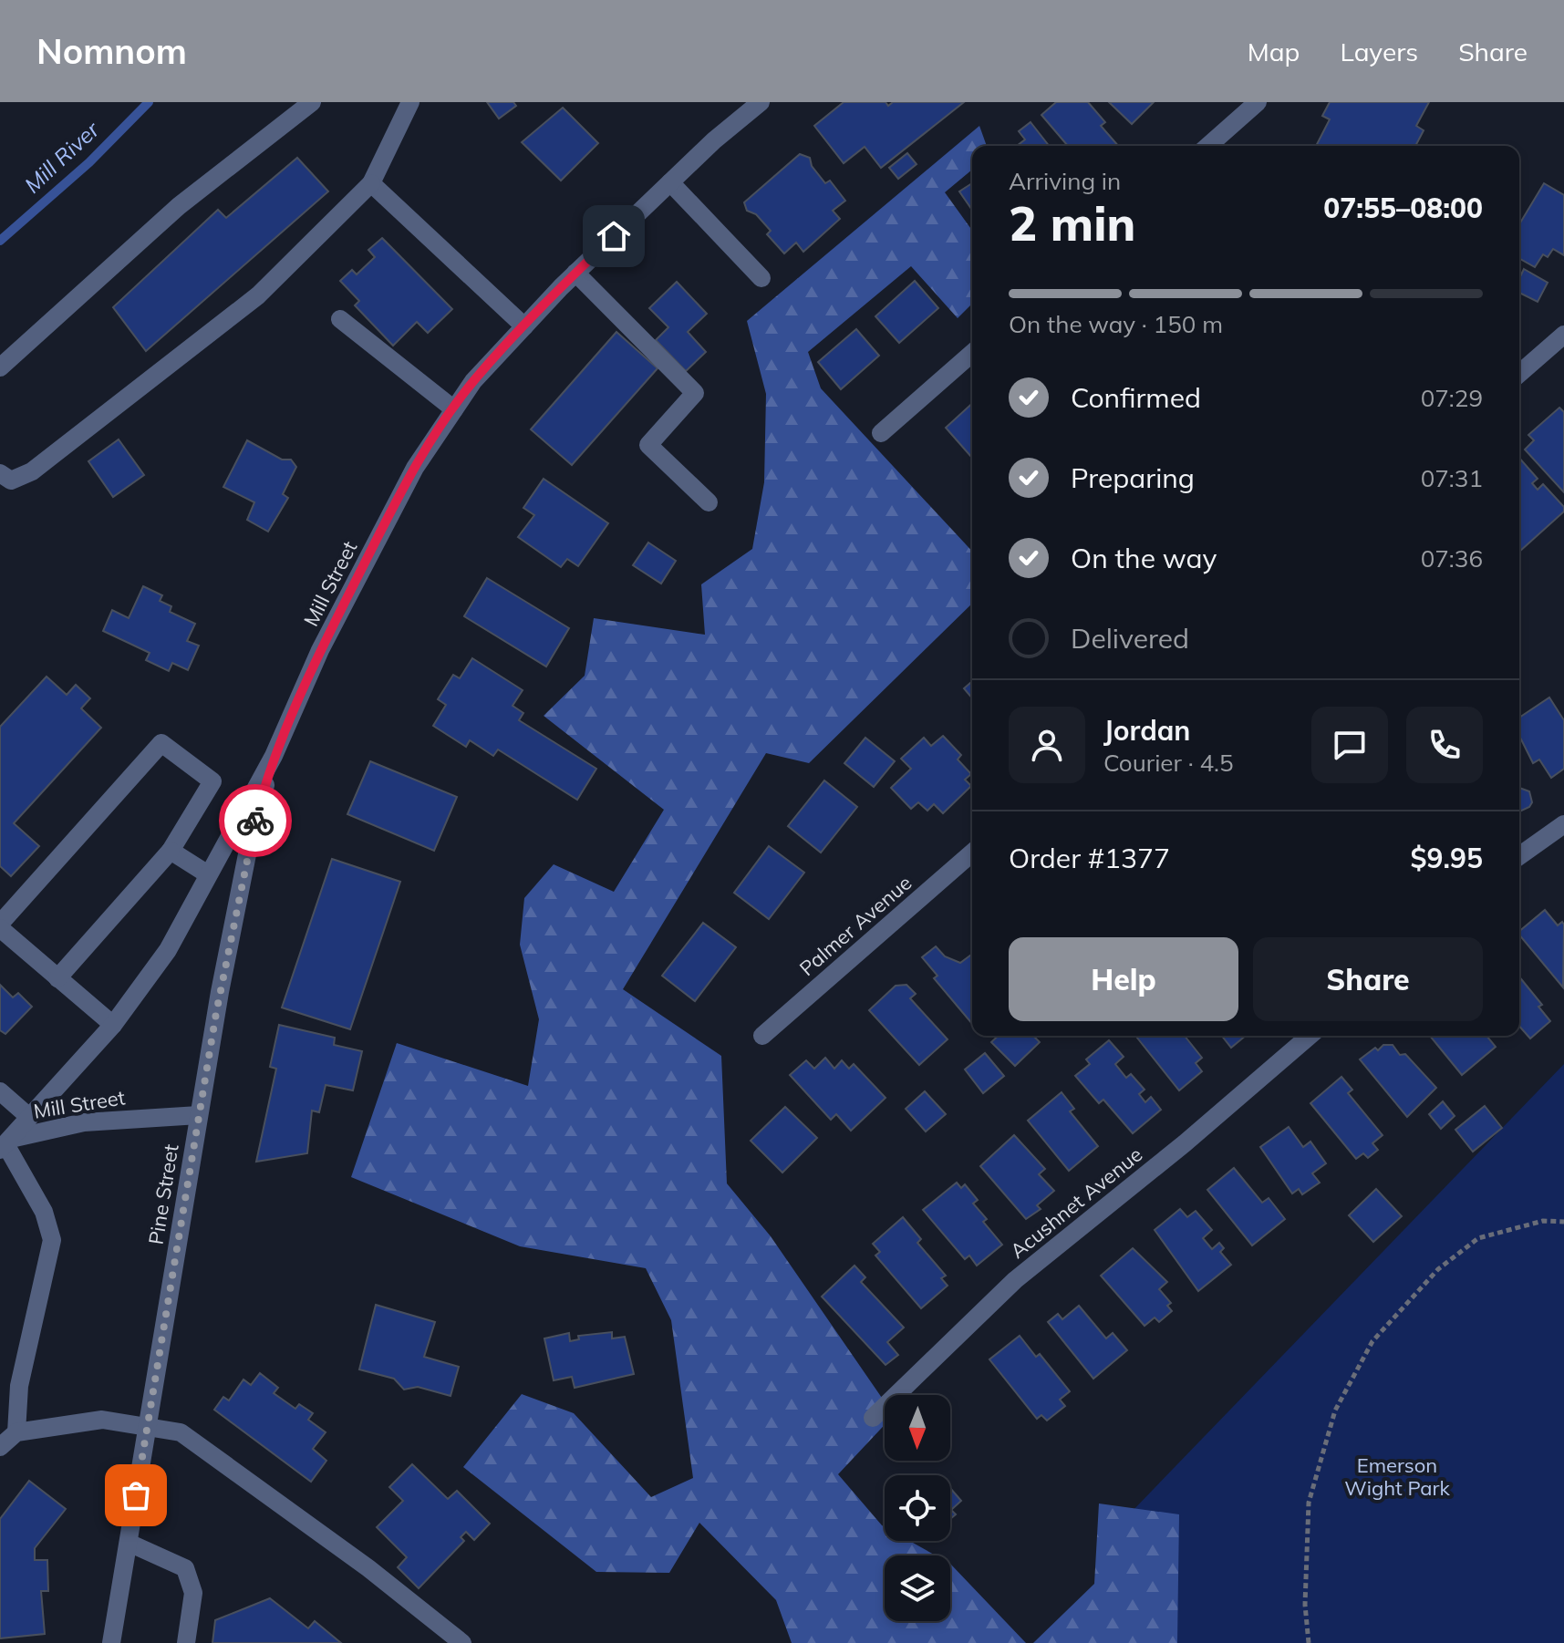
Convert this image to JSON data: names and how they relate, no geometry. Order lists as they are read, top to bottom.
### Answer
{
  "streets": {
    "street": [
      "Mill Street",
      "Palmer Avenue",
      "Pine Street",
      "Acushnet Avenue"
    ]
  },
  "crossings": [
    ["Mill Street", "Pine Street"]
  ],
  "water": ["Mill River"],
  "parks": ["Emerson Wight Park"],
  "north": "bottom",
  "page": {
    "header": "Nomnom",
    "nav": ["Map", "Layers", "Share"],
    "heading": ["2 min", "Arriving in", "07:55–08:00"],
    "panel": [
      "Jordan",
      "Courier · 4.5",
      "Order #1377",
      "$9.95"
    ],
    "bar": "On the way · 150 m",
    "list": [
      ["Confirmed", "07:29"],
      ["Preparing", "07:31"],
      ["On the way", "07:36"],
      "Delivered"
    ],
    "buttons": ["Help", "Share"]
  }
}
